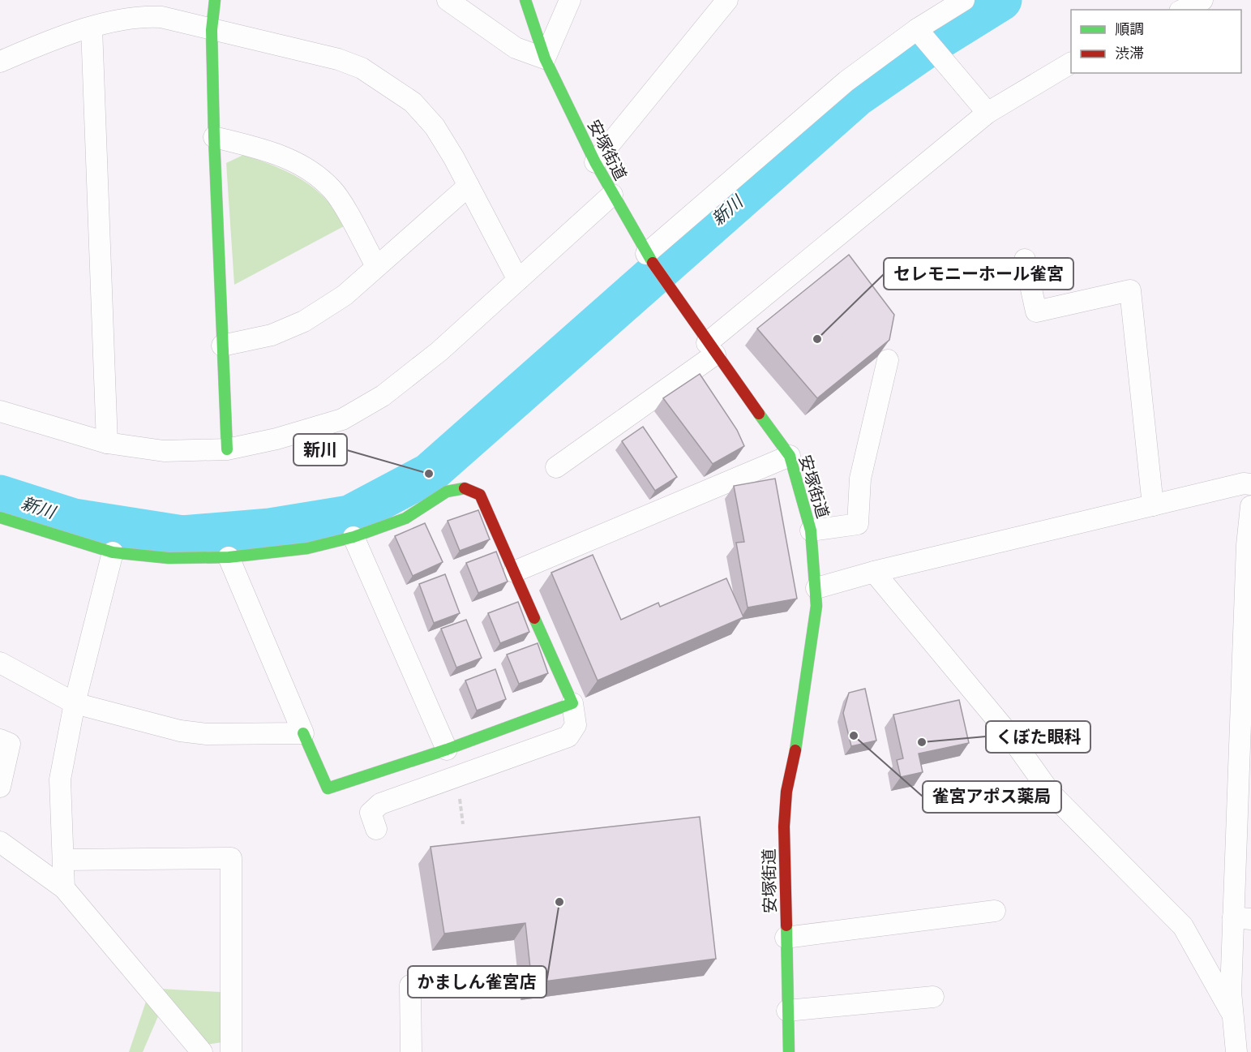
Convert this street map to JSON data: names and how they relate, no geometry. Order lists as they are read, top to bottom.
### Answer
{
  "streets": {
    "street": ["安塚街道"]
  },
  "water": ["新川"],
  "places": [
    "セレモニーホール雀宮",
    "新川",
    "雀宮アポス薬局",
    "くぼた眼科",
    "かましん雀宮店"
  ],
  "legend": ["順調", "渋滞"]
}
